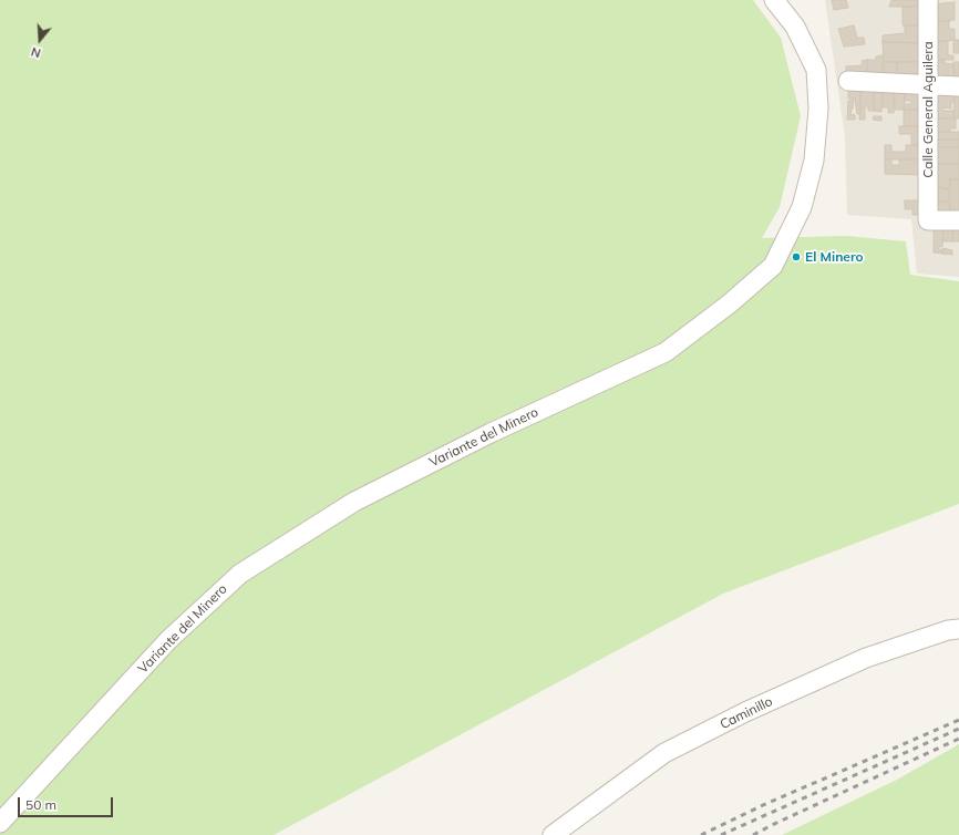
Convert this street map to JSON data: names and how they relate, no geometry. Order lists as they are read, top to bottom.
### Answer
{
  "streets": {
    "street": ["Calle General Aguilera", "Variante del Minero", "Caminillo"]
  },
  "places": ["El Minero"],
  "scale_bar": "50 m",
  "north": "bottom"
}
